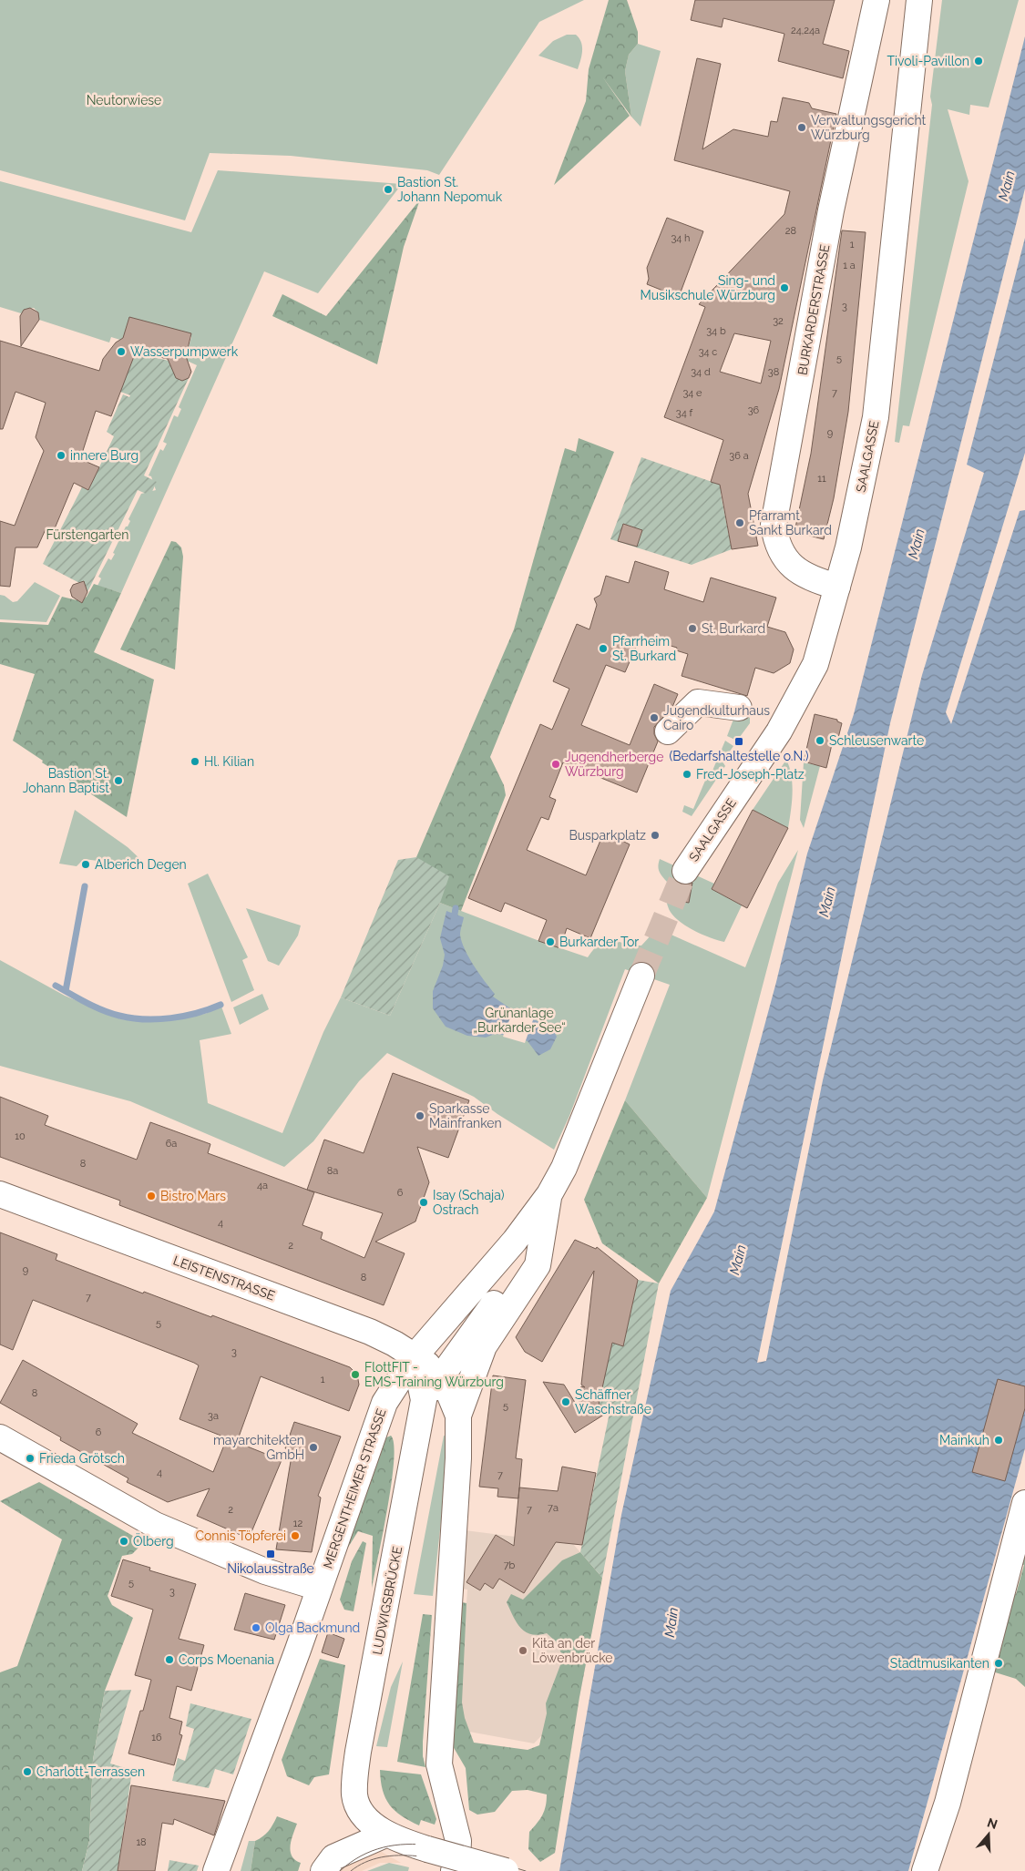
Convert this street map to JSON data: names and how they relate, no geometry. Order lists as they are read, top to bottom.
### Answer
{
  "streets": {
    "main road": [
      "BURKARDERSTRASSE",
      "SAALGASSE",
      "LEISTENSTRASSE",
      "MERGENTHEIMER STRASSE",
      "LUDWIGSBRÜCKE"
    ]
  },
  "crossings": [
    ["BURKARDERSTRASSE", "SAALGASSE"],
    ["LEISTENSTRASSE", "MERGENTHEIMER STRASSE"],
    ["LEISTENSTRASSE", "LUDWIGSBRÜCKE"],
    ["MERGENTHEIMER STRASSE", "LUDWIGSBRÜCKE"]
  ],
  "water": ["Main"],
  "parks": ["Neutorwiese", "Fürstengarten", "Grünanlage „Burkarder See“"],
  "places": {
    "other": [
      "Tivoli-Pavillon",
      "Verwaltungsgericht Würzburg",
      "Bastion St. Johann Nepomuk",
      "Sing- und Musikschule Würzburg",
      "Wasserpumpwerk",
      "innere Burg",
      "Pfarramt Sankt Burkard",
      "St. Burkard",
      "Pfarrheim St. Burkard",
      "Jugendkulturhaus Cairo",
      "Schleusenwarte",
      "Hl. Kilian",
      "Jugendherberge Würzburg",
      "Fred-Joseph-Platz",
      "Bastion St. Johann Baptist",
      "Busparkplatz",
      "Alberich Degen",
      "Burkarder Tor",
      "Sparkasse Mainfranken",
      "Bistro Mars",
      "Isay (Schaja) Ostrach",
      "FlottFIT - EMS-Training Würzburg",
      "Schäffner Waschstraße",
      "Mainkuh",
      "mayarchitekten GmbH",
      "Frieda Grötsch",
      "Connis Töpferei",
      "Ölberg",
      "Olga Backmund",
      "Kita an der Löwenbrücke",
      "Corps Moenania",
      "Stadtmusikanten",
      "Charlott-Terrassen"
    ],
    "transit": ["(Bedarfshaltestelle o.N.)", "Nikolausstraße"]
  },
  "house_numbers": [
    "24,24a",
    "28",
    "34 h",
    "1",
    "1 a",
    "3",
    "32",
    "34 b",
    "34 c",
    "5",
    "34 d",
    "38",
    "34 e",
    "7",
    "36",
    "34 f",
    "9",
    "36 a",
    "11",
    "10",
    "6a",
    "8",
    "8a",
    "4a",
    "6",
    "4",
    "2",
    "9",
    "8",
    "7",
    "5",
    "3",
    "1",
    "8",
    "5",
    "3a",
    "6",
    "4",
    "7",
    "7a",
    "2",
    "7",
    "12",
    "7b",
    "5",
    "3",
    "16",
    "18"
  ],
  "north": "top"
}
